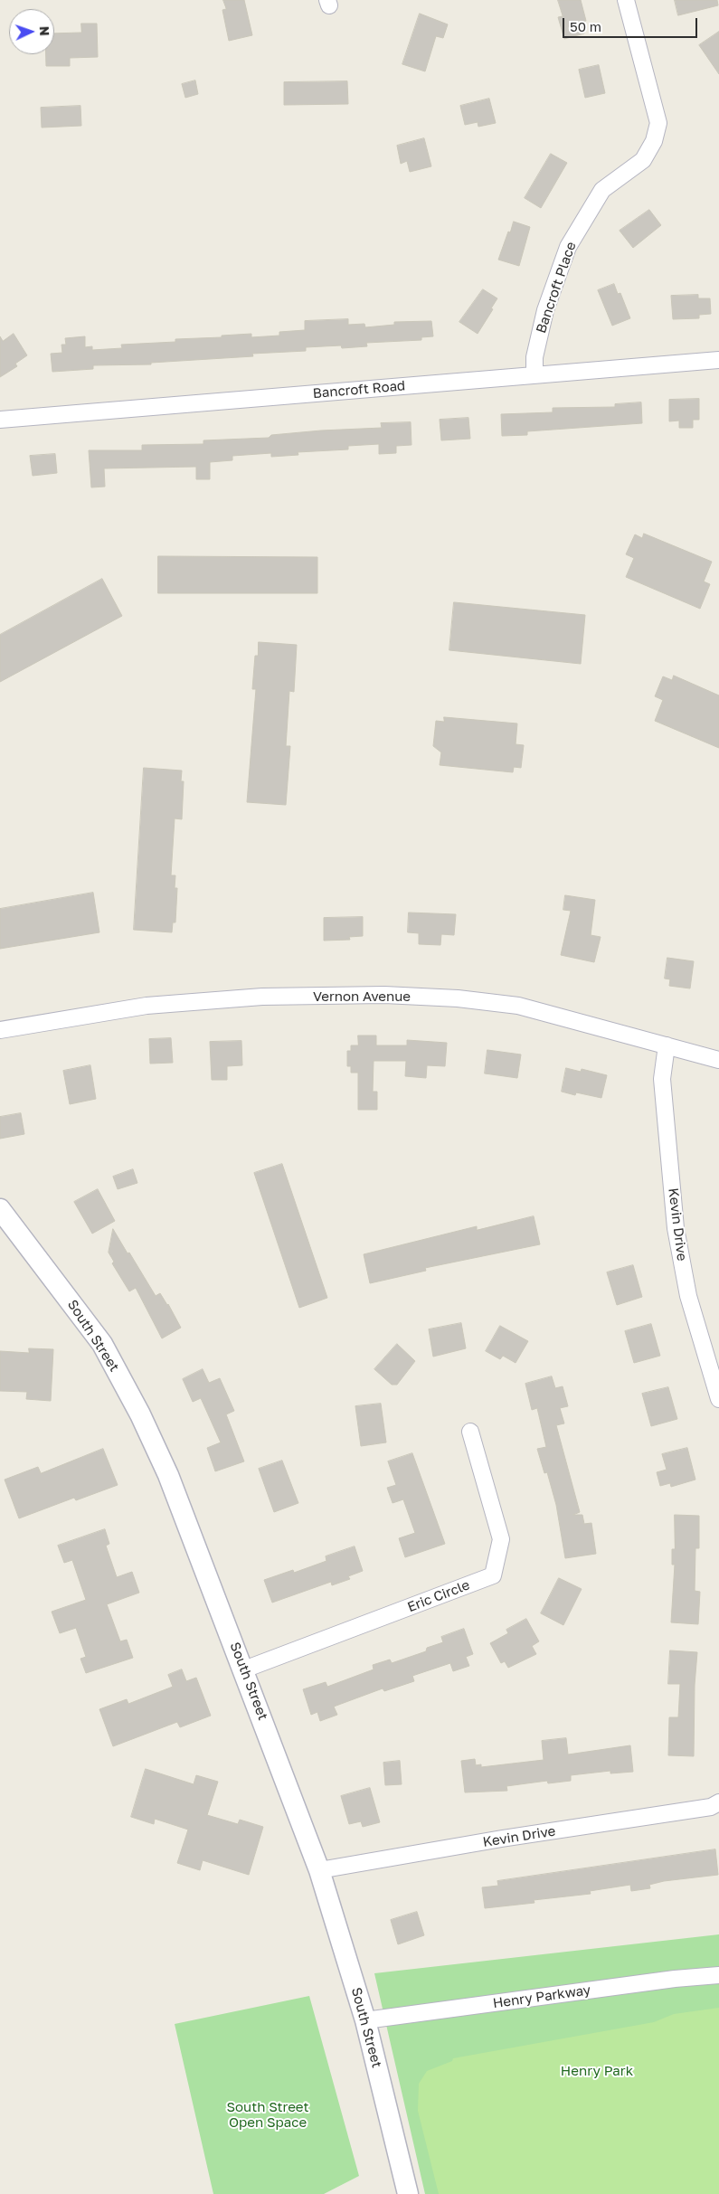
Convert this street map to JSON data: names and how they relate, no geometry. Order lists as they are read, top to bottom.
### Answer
{
  "streets": {
    "street": [
      "Bancroft Place",
      "Bancroft Road",
      "Vernon Avenue",
      "Kevin Drive",
      "South Street",
      "Eric Circle",
      "Henry Parkway"
    ]
  },
  "crossings": [
    ["Bancroft Place", "Bancroft Road"],
    ["Vernon Avenue", "Kevin Drive"],
    ["Kevin Drive", "South Street"],
    ["South Street", "Eric Circle"],
    ["South Street", "Henry Parkway"]
  ],
  "parks": ["Henry Park", "South Street Open Space"],
  "scale_bar": "50 m",
  "north": "right"
}
